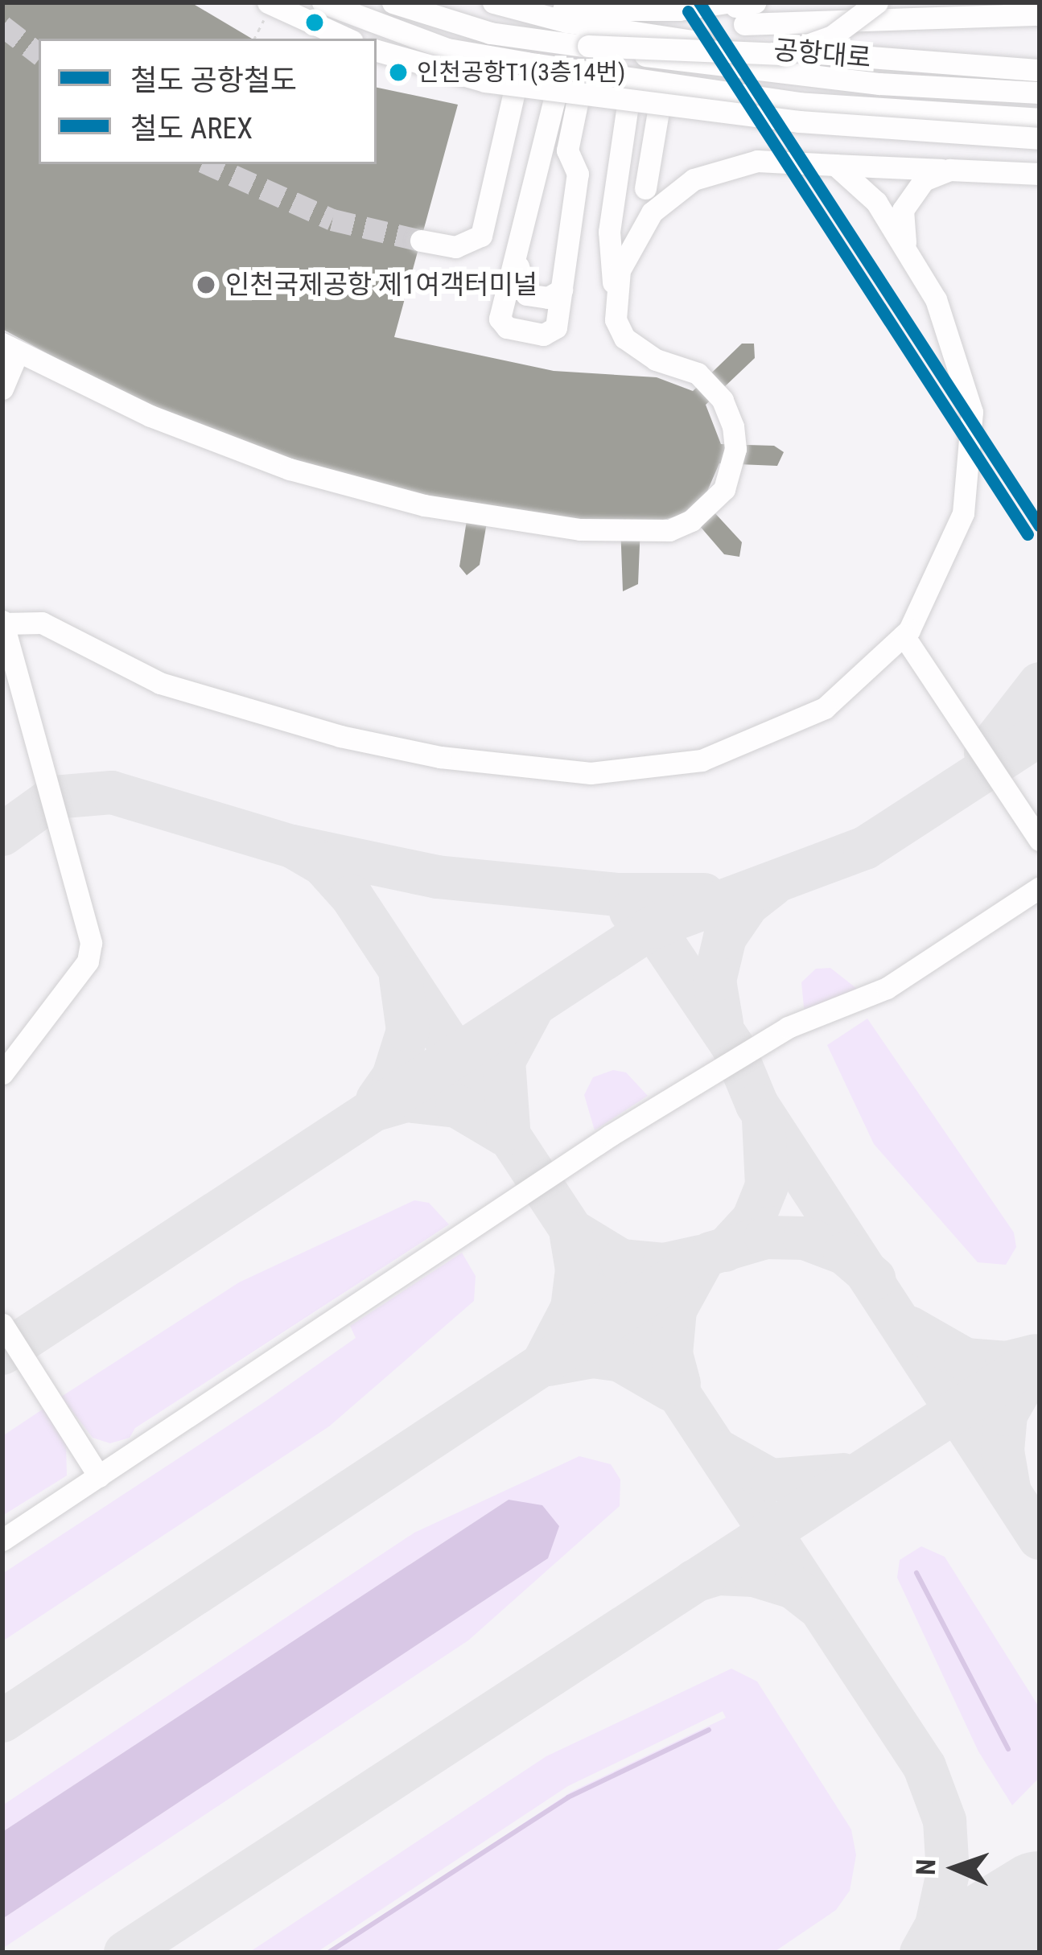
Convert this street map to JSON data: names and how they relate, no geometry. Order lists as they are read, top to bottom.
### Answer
{
  "streets": {
    "street": ["공항대로"]
  },
  "places": ["인천공항T1(3층14번)", "인천국제공항 제1여객터미널"],
  "lines": ["rail line 공항철도", "rail line AREX"],
  "legend": ["철도 공항철도", "철도 AREX"],
  "north": "left"
}
